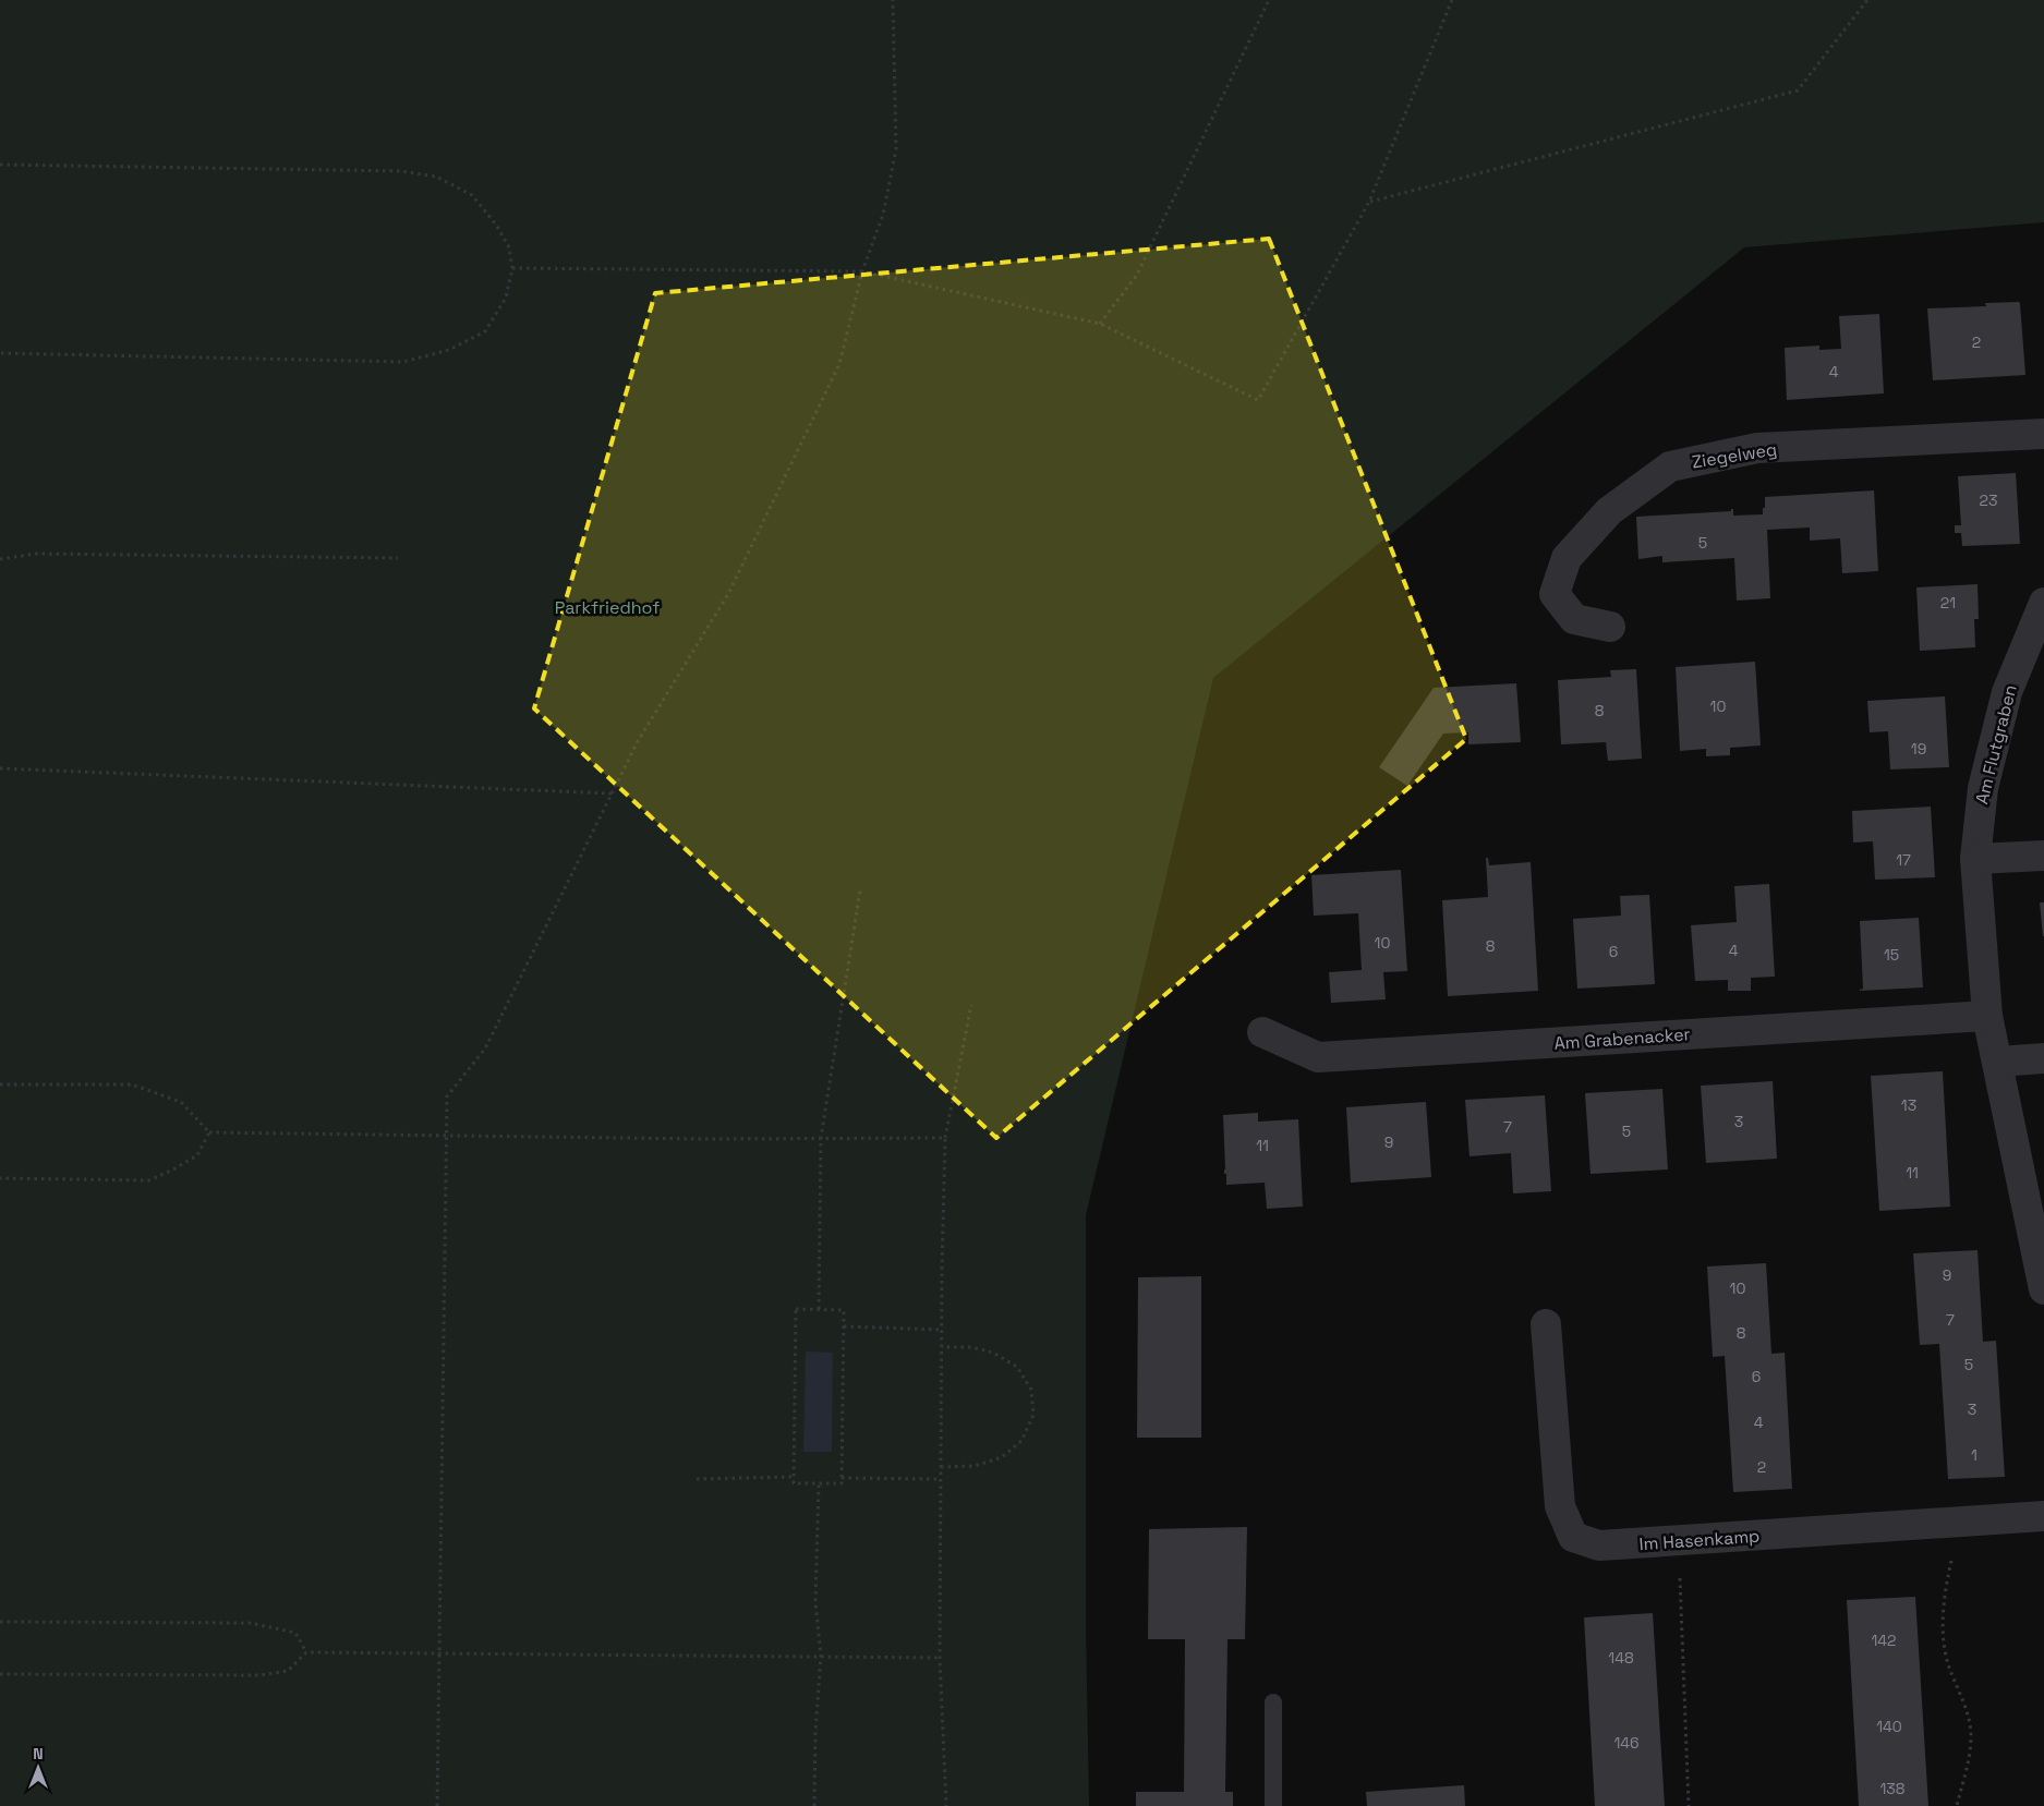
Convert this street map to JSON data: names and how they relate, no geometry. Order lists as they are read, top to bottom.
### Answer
{
  "streets": {
    "street": [
      "Ziegelweg",
      "Am Flutgraben",
      "Am Grabenacker",
      "Im Hasenkamp"
    ]
  },
  "crossings": [
    ["Am Flutgraben", "Am Grabenacker"]
  ],
  "parks": ["Parkfriedhof"],
  "house_numbers": [
    "2",
    "4",
    "23",
    "5",
    "21",
    "10",
    "8",
    "19",
    "17",
    "10",
    "8",
    "4",
    "6",
    "15",
    "13",
    "3",
    "7",
    "5",
    "9",
    "11",
    "11",
    "9",
    "10",
    "7",
    "8",
    "5",
    "6",
    "3",
    "4",
    "1",
    "2",
    "142",
    "148",
    "140",
    "146",
    "138"
  ],
  "north": "top"
}
